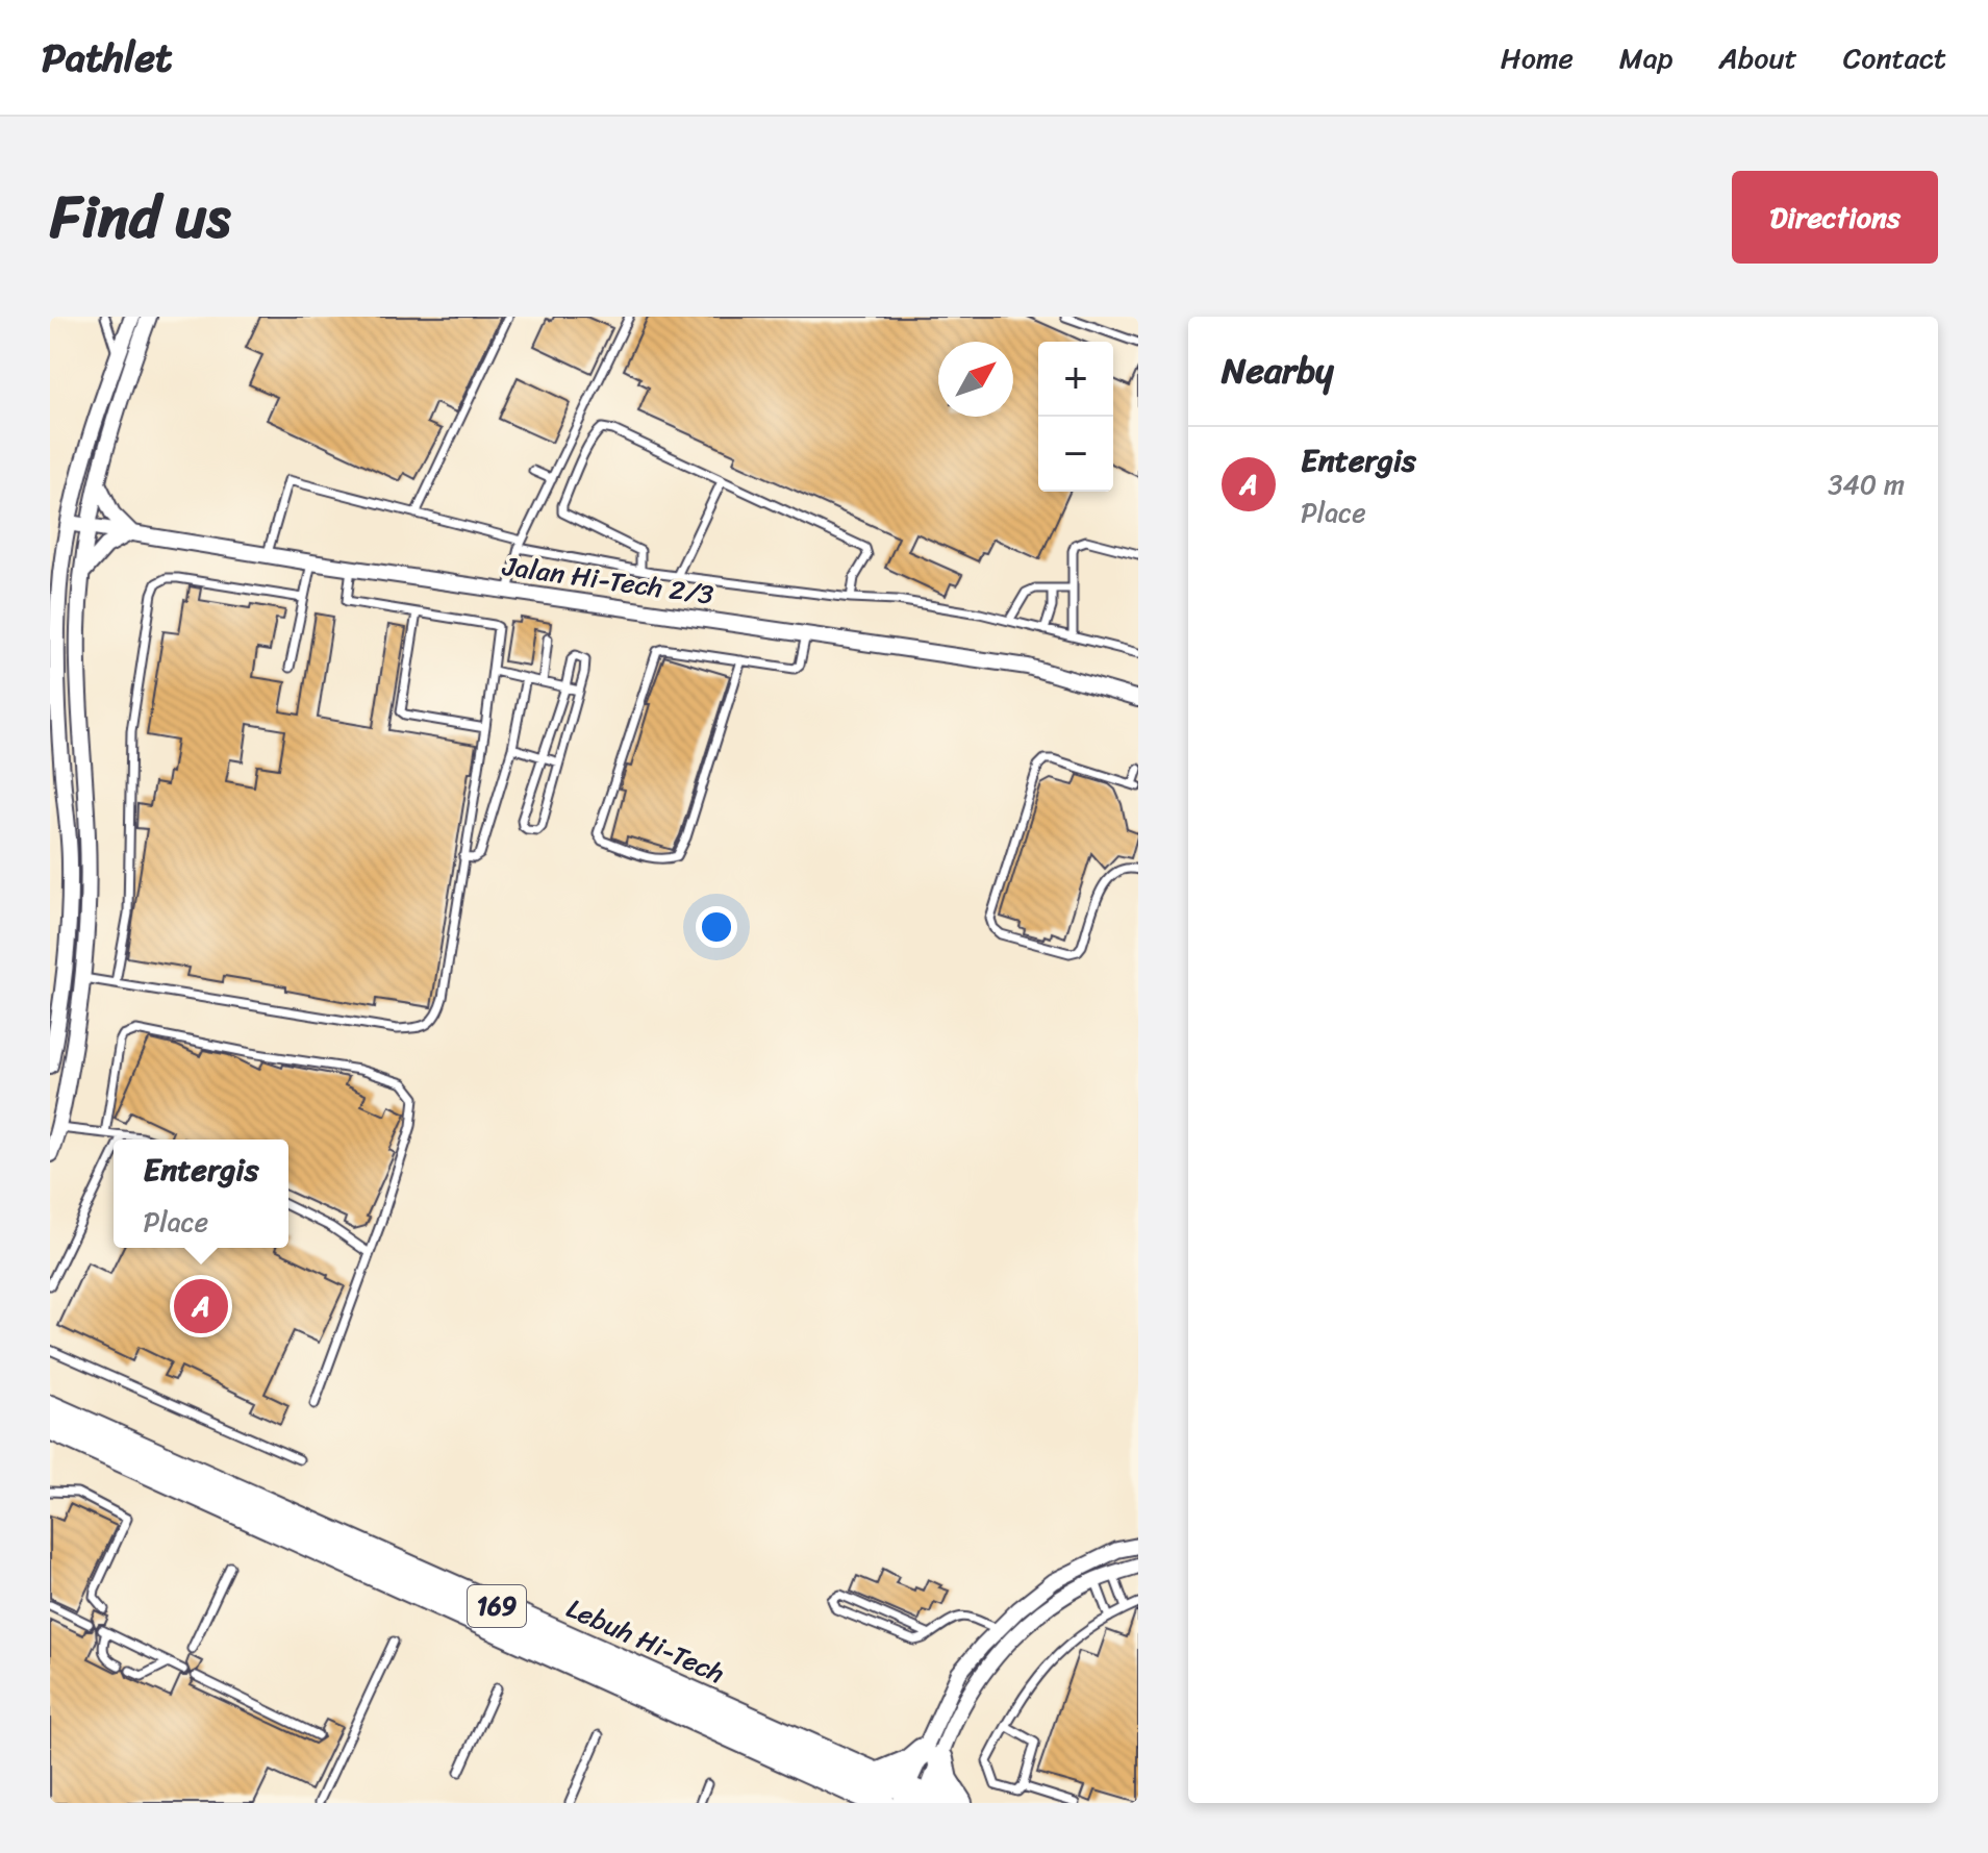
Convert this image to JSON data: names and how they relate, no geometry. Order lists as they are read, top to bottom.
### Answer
{
  "streets": {
    "main road": ["169", "Lebuh Hi-Tech"],
    "street": ["Jalan Hi-Tech 2/3"]
  },
  "north": "top right",
  "page": {
    "header": "Pathlet",
    "nav": [
      "Home",
      "Map",
      "About",
      "Contact"
    ],
    "title": "Find us",
    "buttons": "Directions",
    "heading": "Nearby",
    "map_buttons": ["+", "−"],
    "list": [
      {
        "mark": "A",
        "name": "Entergis",
        "note": "Place",
        "value": "340 m"
      }
    ],
    "popup": ["Entergis", "Place"],
    "pins": "A"
  }
}
